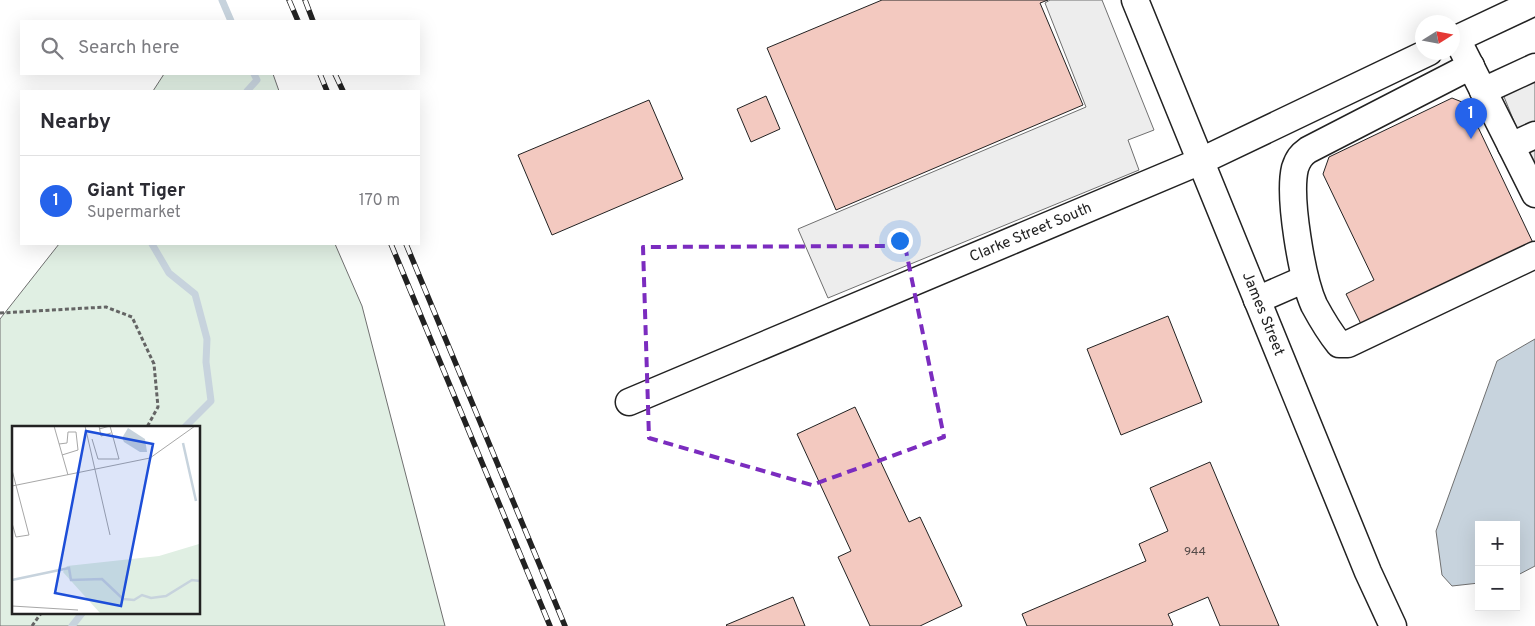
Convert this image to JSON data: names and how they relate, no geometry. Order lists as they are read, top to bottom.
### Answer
{
  "streets": {
    "street": ["Clarke Street South", "James Street"]
  },
  "crossings": [
    ["Clarke Street South", "James Street"]
  ],
  "house_numbers": ["944"],
  "north": "right",
  "page": {
    "search": "Search here",
    "heading": "Nearby",
    "pins": "1",
    "list": [
      {
        "mark": "1",
        "name": "Giant Tiger",
        "note": "Supermarket",
        "value": "170 m"
      }
    ],
    "map_buttons": ["+", "−"]
  }
}
